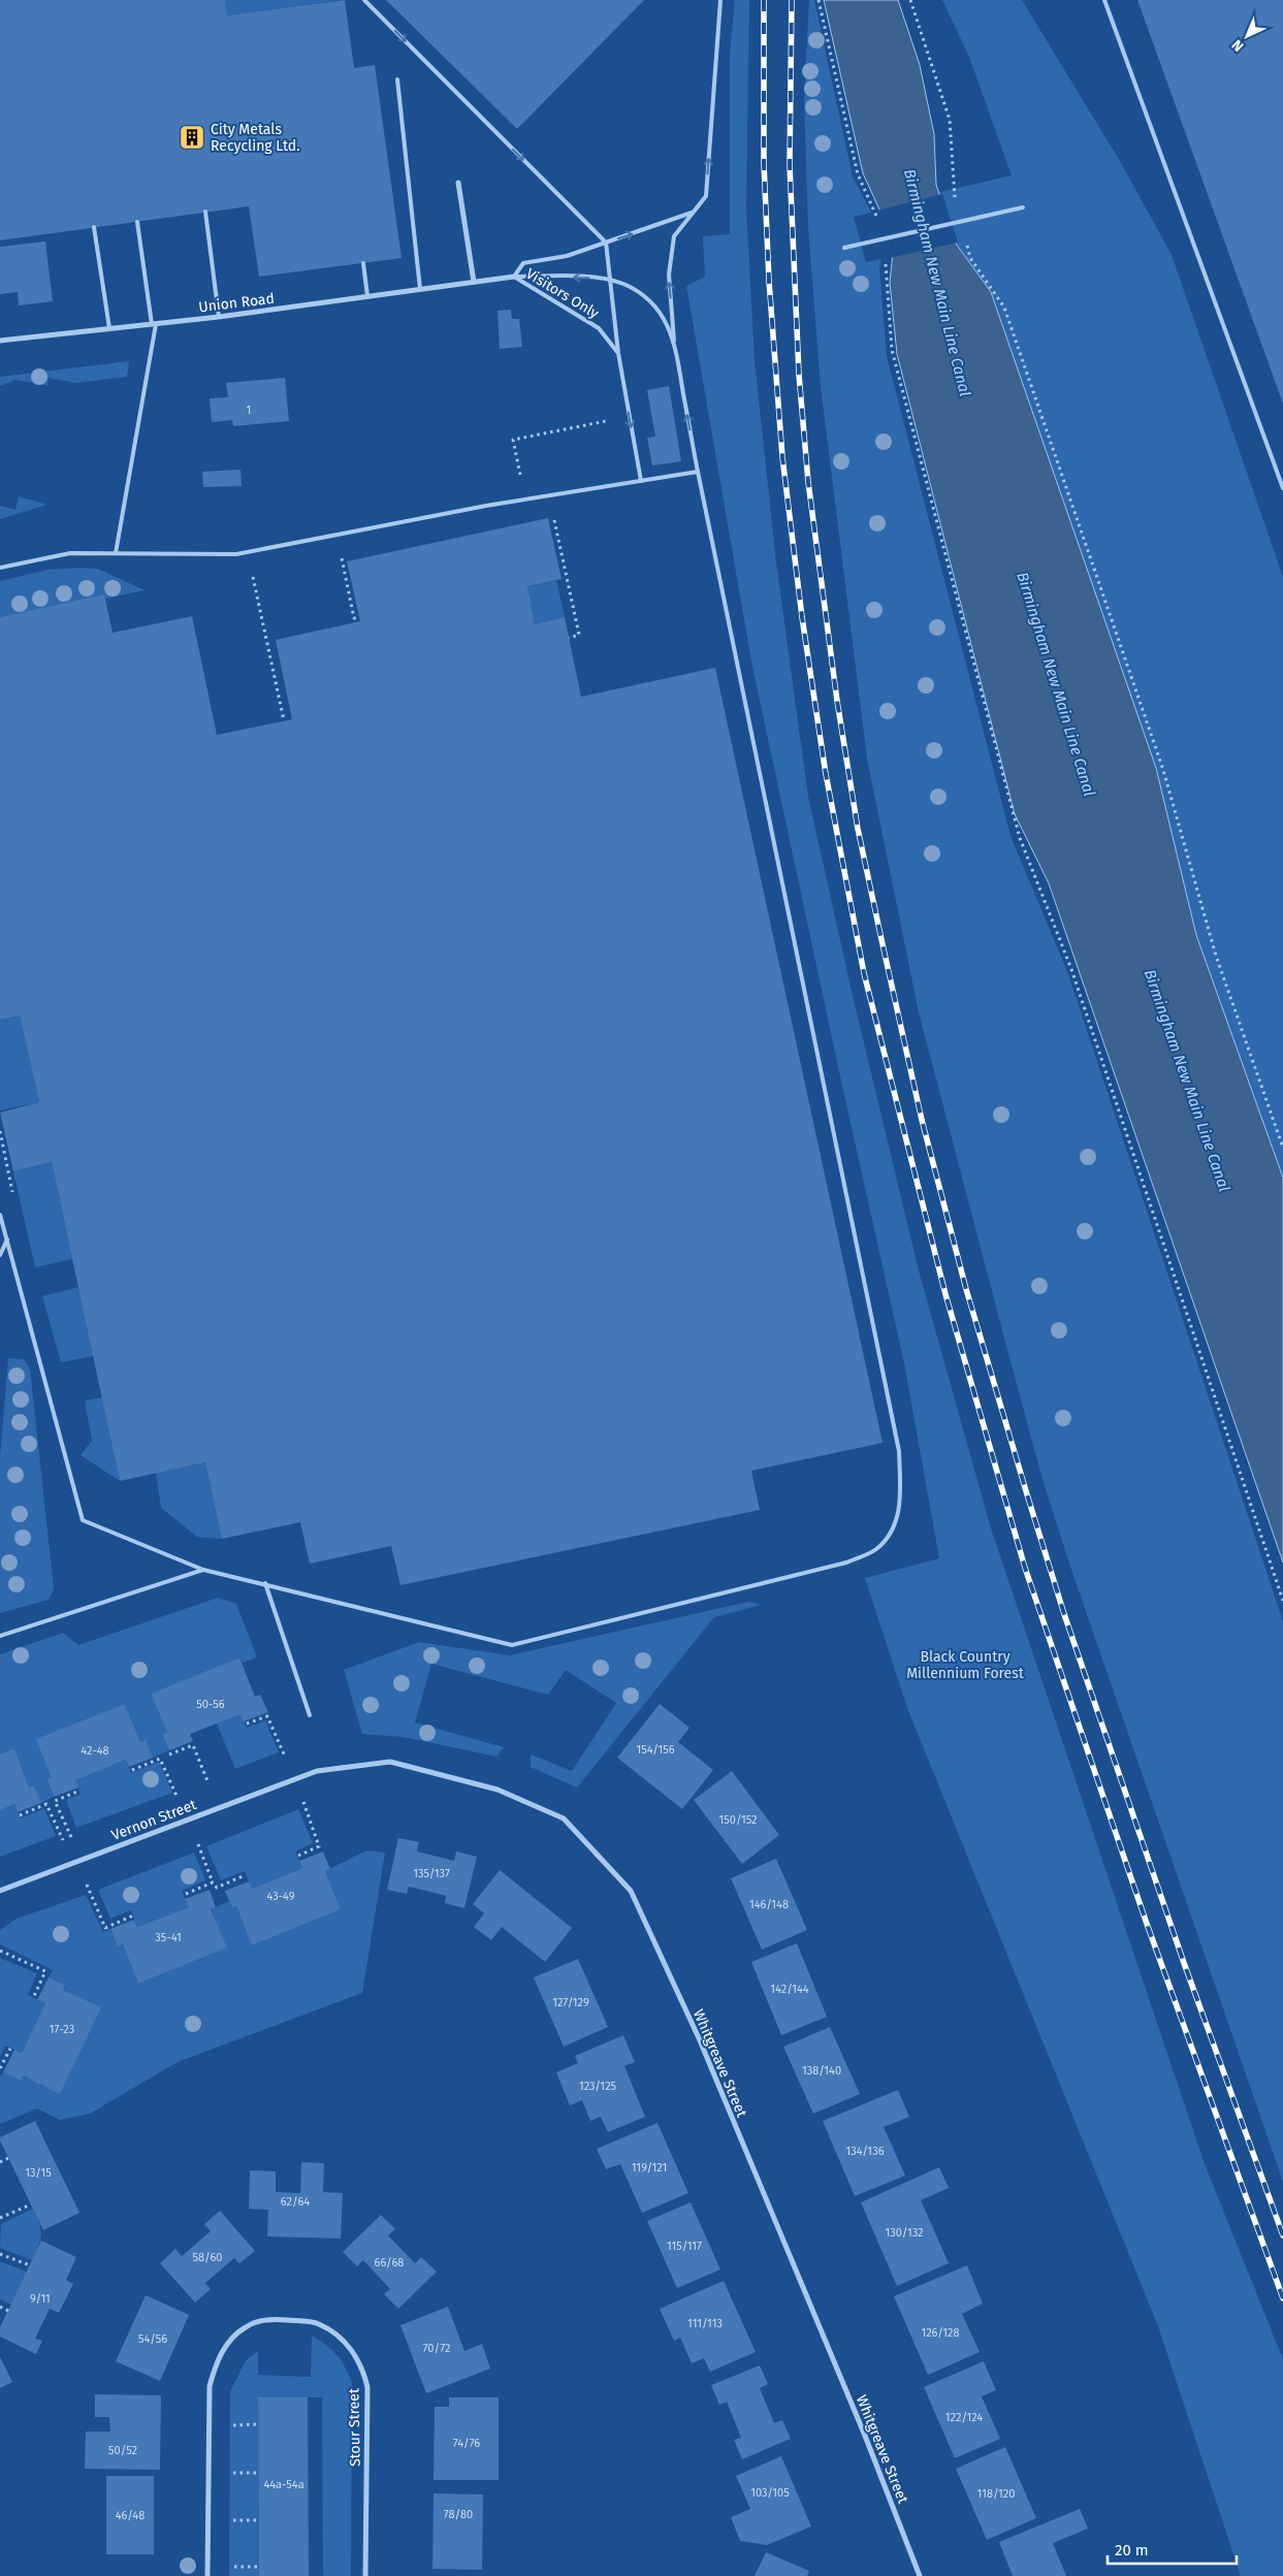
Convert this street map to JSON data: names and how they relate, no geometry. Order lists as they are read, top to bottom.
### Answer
{
  "streets": {
    "street": [
      "Union Road",
      "Vernon Street",
      "Whitgreave Street",
      "Stour Street"
    ],
    "lane": ["Visitors Only"]
  },
  "crossings": [
    ["Visitors Only", "Union Road"],
    ["Vernon Street", "Whitgreave Street"]
  ],
  "water": ["Birmingham New Main Line Canal"],
  "parks": ["Black Country Millennium Forest"],
  "places": {
    "building": ["City Metals Recycling Ltd."]
  },
  "house_numbers": [
    "1",
    "50-56",
    "154/156",
    "42-48",
    "150/152",
    "135/137",
    "43-49",
    "146/148",
    "35-41",
    "142/144",
    "127/129",
    "17-23",
    "138/140",
    "123/125",
    "134/136",
    "119/121",
    "13/15",
    "62/64",
    "130/132",
    "115/117",
    "58/60",
    "66/68",
    "9/11",
    "111/113",
    "126/128",
    "54/56",
    "70/72",
    "122/124",
    "74/76",
    "50/52",
    "44a-54a",
    "103/105",
    "118/120",
    "78/80",
    "46/48"
  ],
  "scale_bar": "20 m",
  "north": "bottom left"
}
